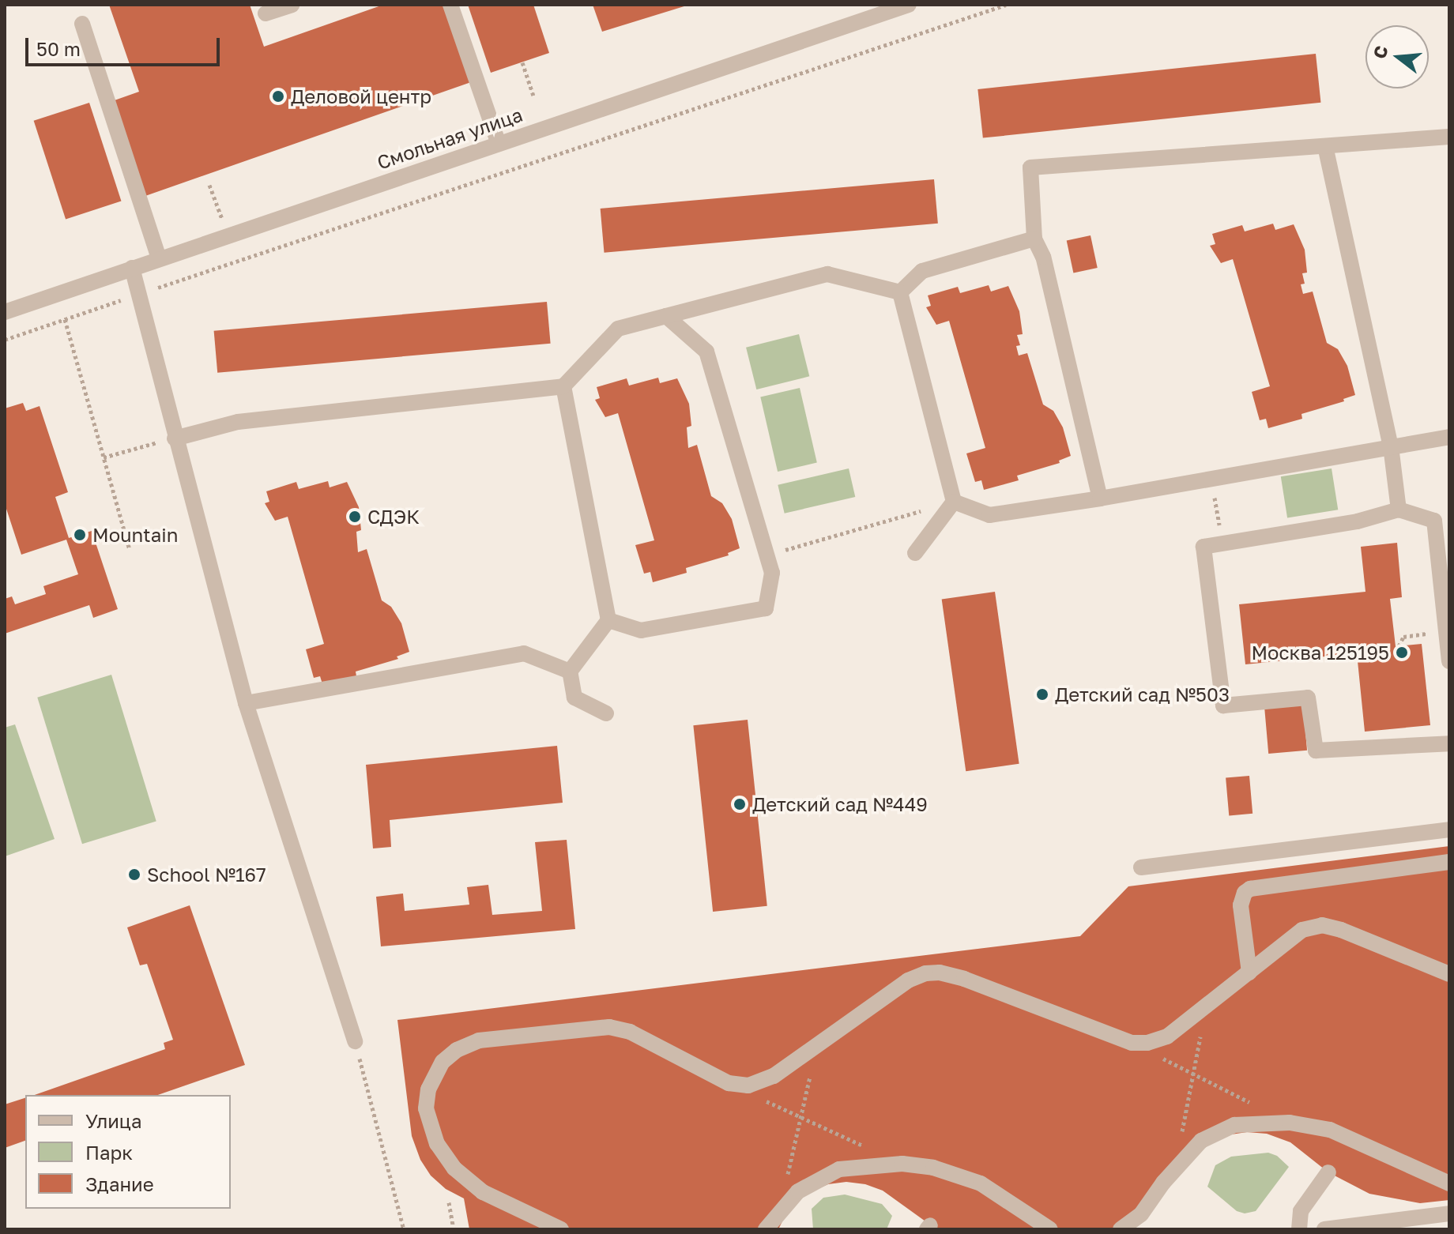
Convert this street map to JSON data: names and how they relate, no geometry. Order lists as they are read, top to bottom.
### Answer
{
  "streets": {
    "street": ["Смольная улица"]
  },
  "places": [
    "Деловой центр",
    "СДЭК",
    "Mountain",
    "Москва 125195",
    "Детский сад №503",
    "Детский сад №449",
    "School №167"
  ],
  "legend": ["Улица", "Парк", "Здание"],
  "scale_bar": "50 m",
  "north": "left"
}
